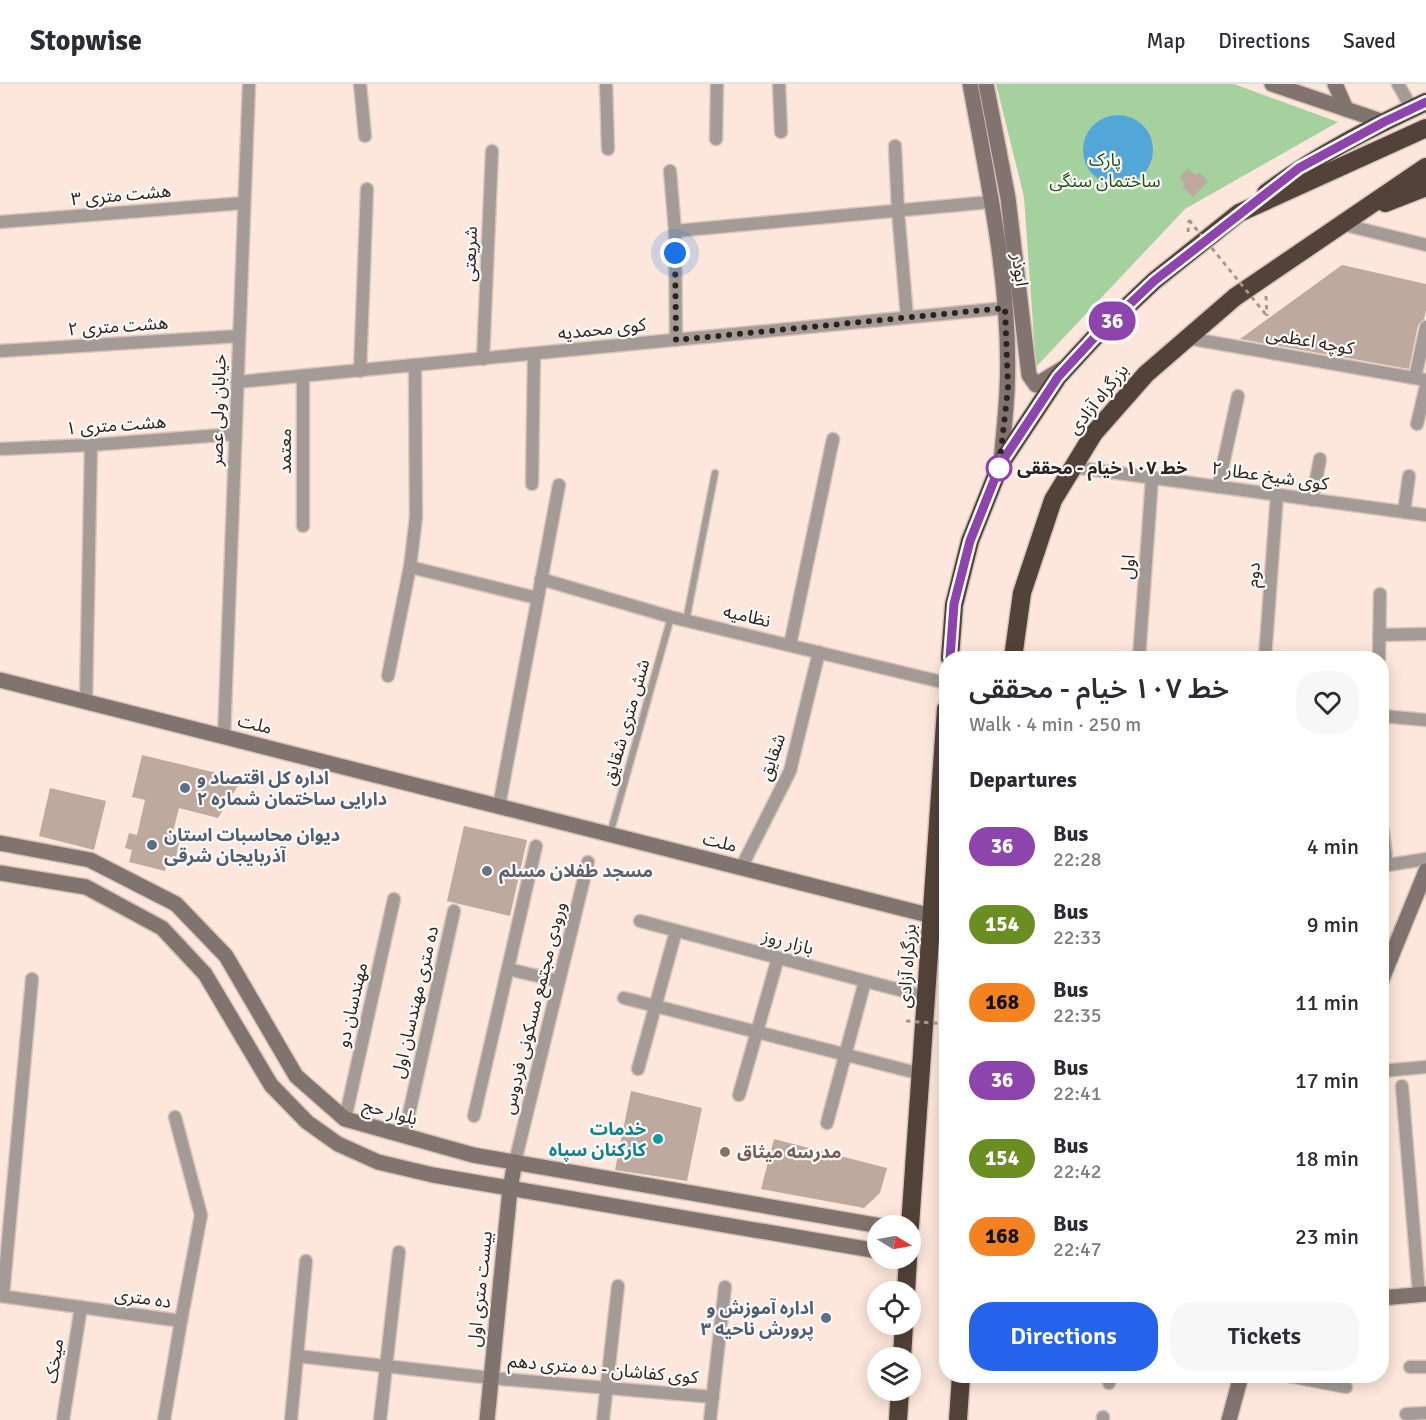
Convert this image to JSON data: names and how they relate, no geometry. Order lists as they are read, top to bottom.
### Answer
{
  "streets": {
    "highway": ["بزرگراه آزادی"],
    "main road": [
      "ابوذر",
      "ملت",
      "بلوار حج",
      "بیست متری اول"
    ],
    "street": [
      "هشت متری ۳",
      "شریعتی",
      "هشت متری ۲",
      "کوی محمدیه",
      "کوچه اعظمی",
      "خیابان ولی عصر",
      "هشت متری ۱",
      "معتمد",
      "کوی شیخ عطار ۲",
      "اول",
      "دوم",
      "نظامیه",
      "شقایق",
      "بازار روز",
      "ده متری مهندسان اول",
      "مهندسان دو",
      "ورودی مجتمع مسکونی فردوس",
      "ده متری",
      "میخک",
      "کوی کفاشان - ده متری دهم"
    ],
    "lane": ["شش متری شقایق"]
  },
  "crossings": [
    ["هشت متری ۳", "خیابان ولی عصر"],
    ["شریعتی", "کوی محمدیه"],
    ["ابوذر", "کوی محمدیه"],
    ["هشت متری ۲", "خیابان ولی عصر"],
    ["کوی محمدیه", "خیابان ولی عصر"],
    ["کوی محمدیه", "معتمد"],
    ["کوچه اعظمی", "بزرگراه آزادی"],
    ["بزرگراه آزادی", "کوی شیخ عطار ۲"],
    ["بزرگراه آزادی", "ملت"],
    ["بزرگراه آزادی", "بازار روز"],
    ["خیابان ولی عصر", "هشت متری ۱"],
    ["خیابان ولی عصر", "ملت"],
    ["کوی شیخ عطار ۲", "اول"],
    ["کوی شیخ عطار ۲", "دوم"],
    ["نظامیه", "شش متری شقایق"],
    ["نظامیه", "شقایق"],
    ["شش متری شقایق", "ملت"],
    ["ملت", "شقایق"],
    ["ده متری مهندسان اول", "بلوار حج"],
    ["مهندسان دو", "بلوار حج"],
    ["ورودی مجتمع مسکونی فردوس", "بلوار حج"],
    ["ورودی مجتمع مسکونی فردوس", "بیست متری اول"],
    ["بلوار حج", "بیست متری اول"],
    ["بیست متری اول", "کوی کفاشان - ده متری دهم"],
    ["ده متری", "میخک"]
  ],
  "parks": ["پارک ساختمان سنگی"],
  "places": [
    "خط ۱۰۷ خیام - محققی",
    "اداره کل اقتصاد و دارایی ساختمان شماره ۲",
    "دیوان محاسبات استان آذربایجان شرقی",
    "مسجد طفلان مسلم",
    "خدمات کارکنان سپاه",
    "مدرسه میثاق",
    "اداره آموزش و پرورش ناحیه ۳"
  ],
  "lines": ["bus line 36"],
  "north": "right",
  "page": {
    "header": "Stopwise",
    "nav": ["Map", "Directions", "Saved"],
    "on_map": "36",
    "heading": [
      ["خط ۱۰۷ خیام - محققی", "Walk · 4 min · 250 m"],
      "Departures"
    ],
    "list": [
      {
        "mark": "36",
        "name": "Bus",
        "note": "22:28",
        "value": "4 min"
      },
      {
        "mark": "154",
        "name": "Bus",
        "note": "22:33",
        "value": "9 min"
      },
      {
        "mark": "168",
        "name": "Bus",
        "note": "22:35",
        "value": "11 min"
      },
      {
        "mark": "36",
        "name": "Bus",
        "note": "22:41",
        "value": "17 min"
      },
      {
        "mark": "154",
        "name": "Bus",
        "note": "22:42",
        "value": "18 min"
      },
      {
        "mark": "168",
        "name": "Bus",
        "note": "22:47",
        "value": "23 min"
      }
    ],
    "buttons": ["Directions", "Tickets"]
  }
}
